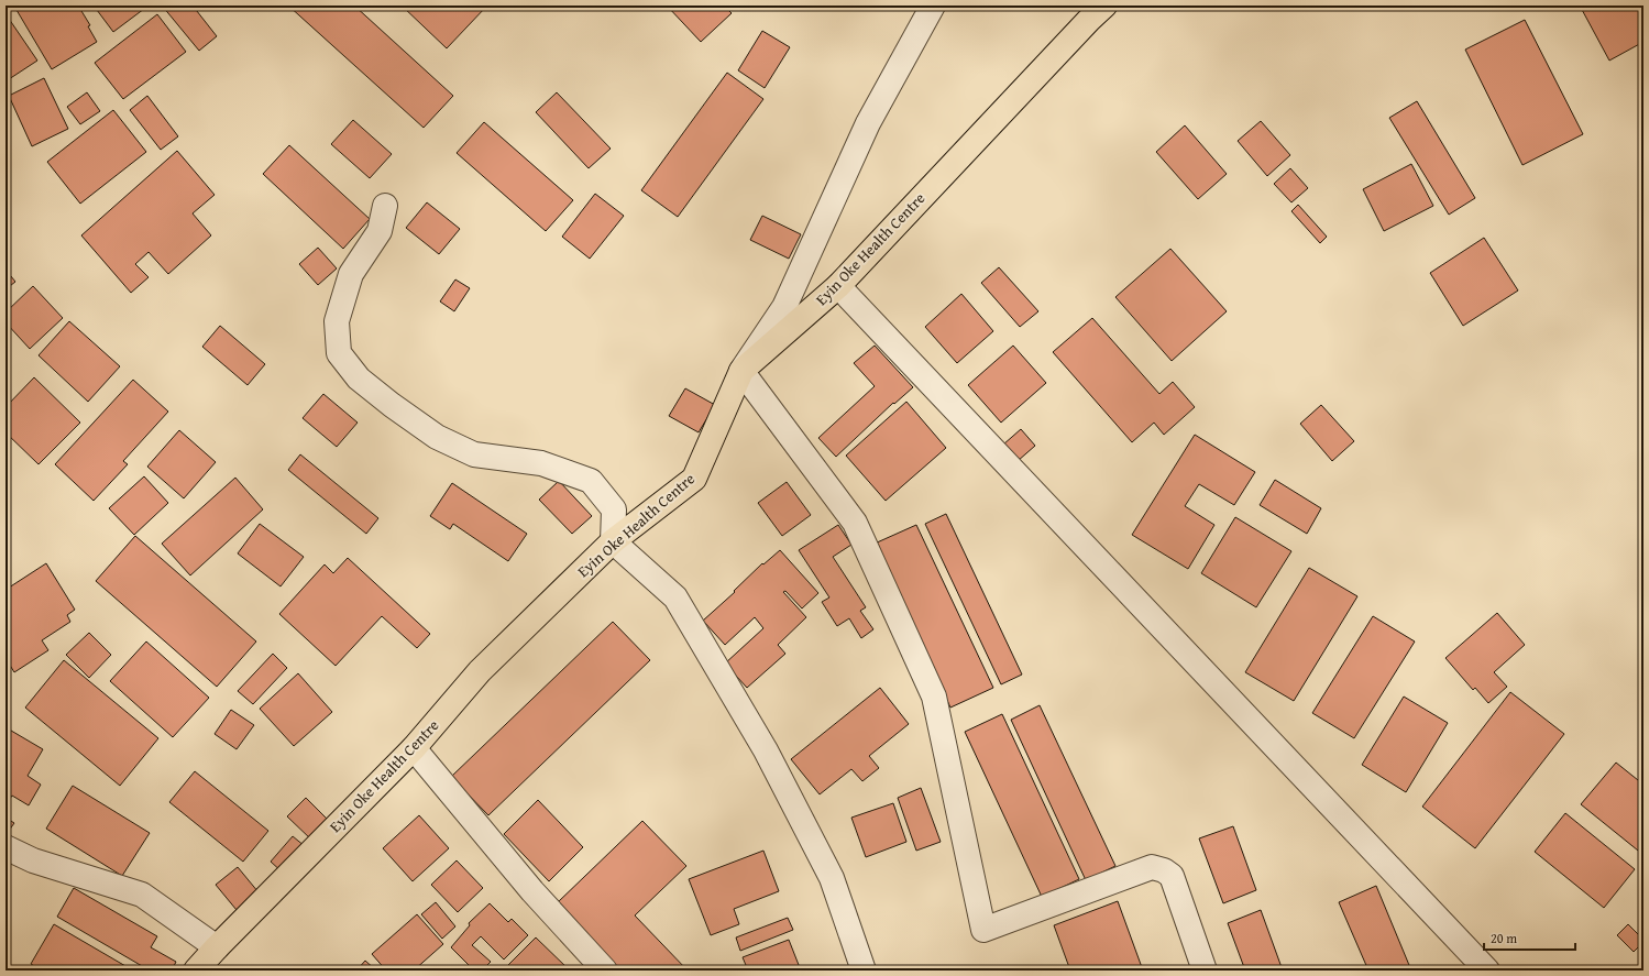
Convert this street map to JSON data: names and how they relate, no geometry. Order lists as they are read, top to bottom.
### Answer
{
  "streets": {
    "main road": ["Eyin Oke Health Centre"]
  },
  "scale_bar": "20 m"
}
